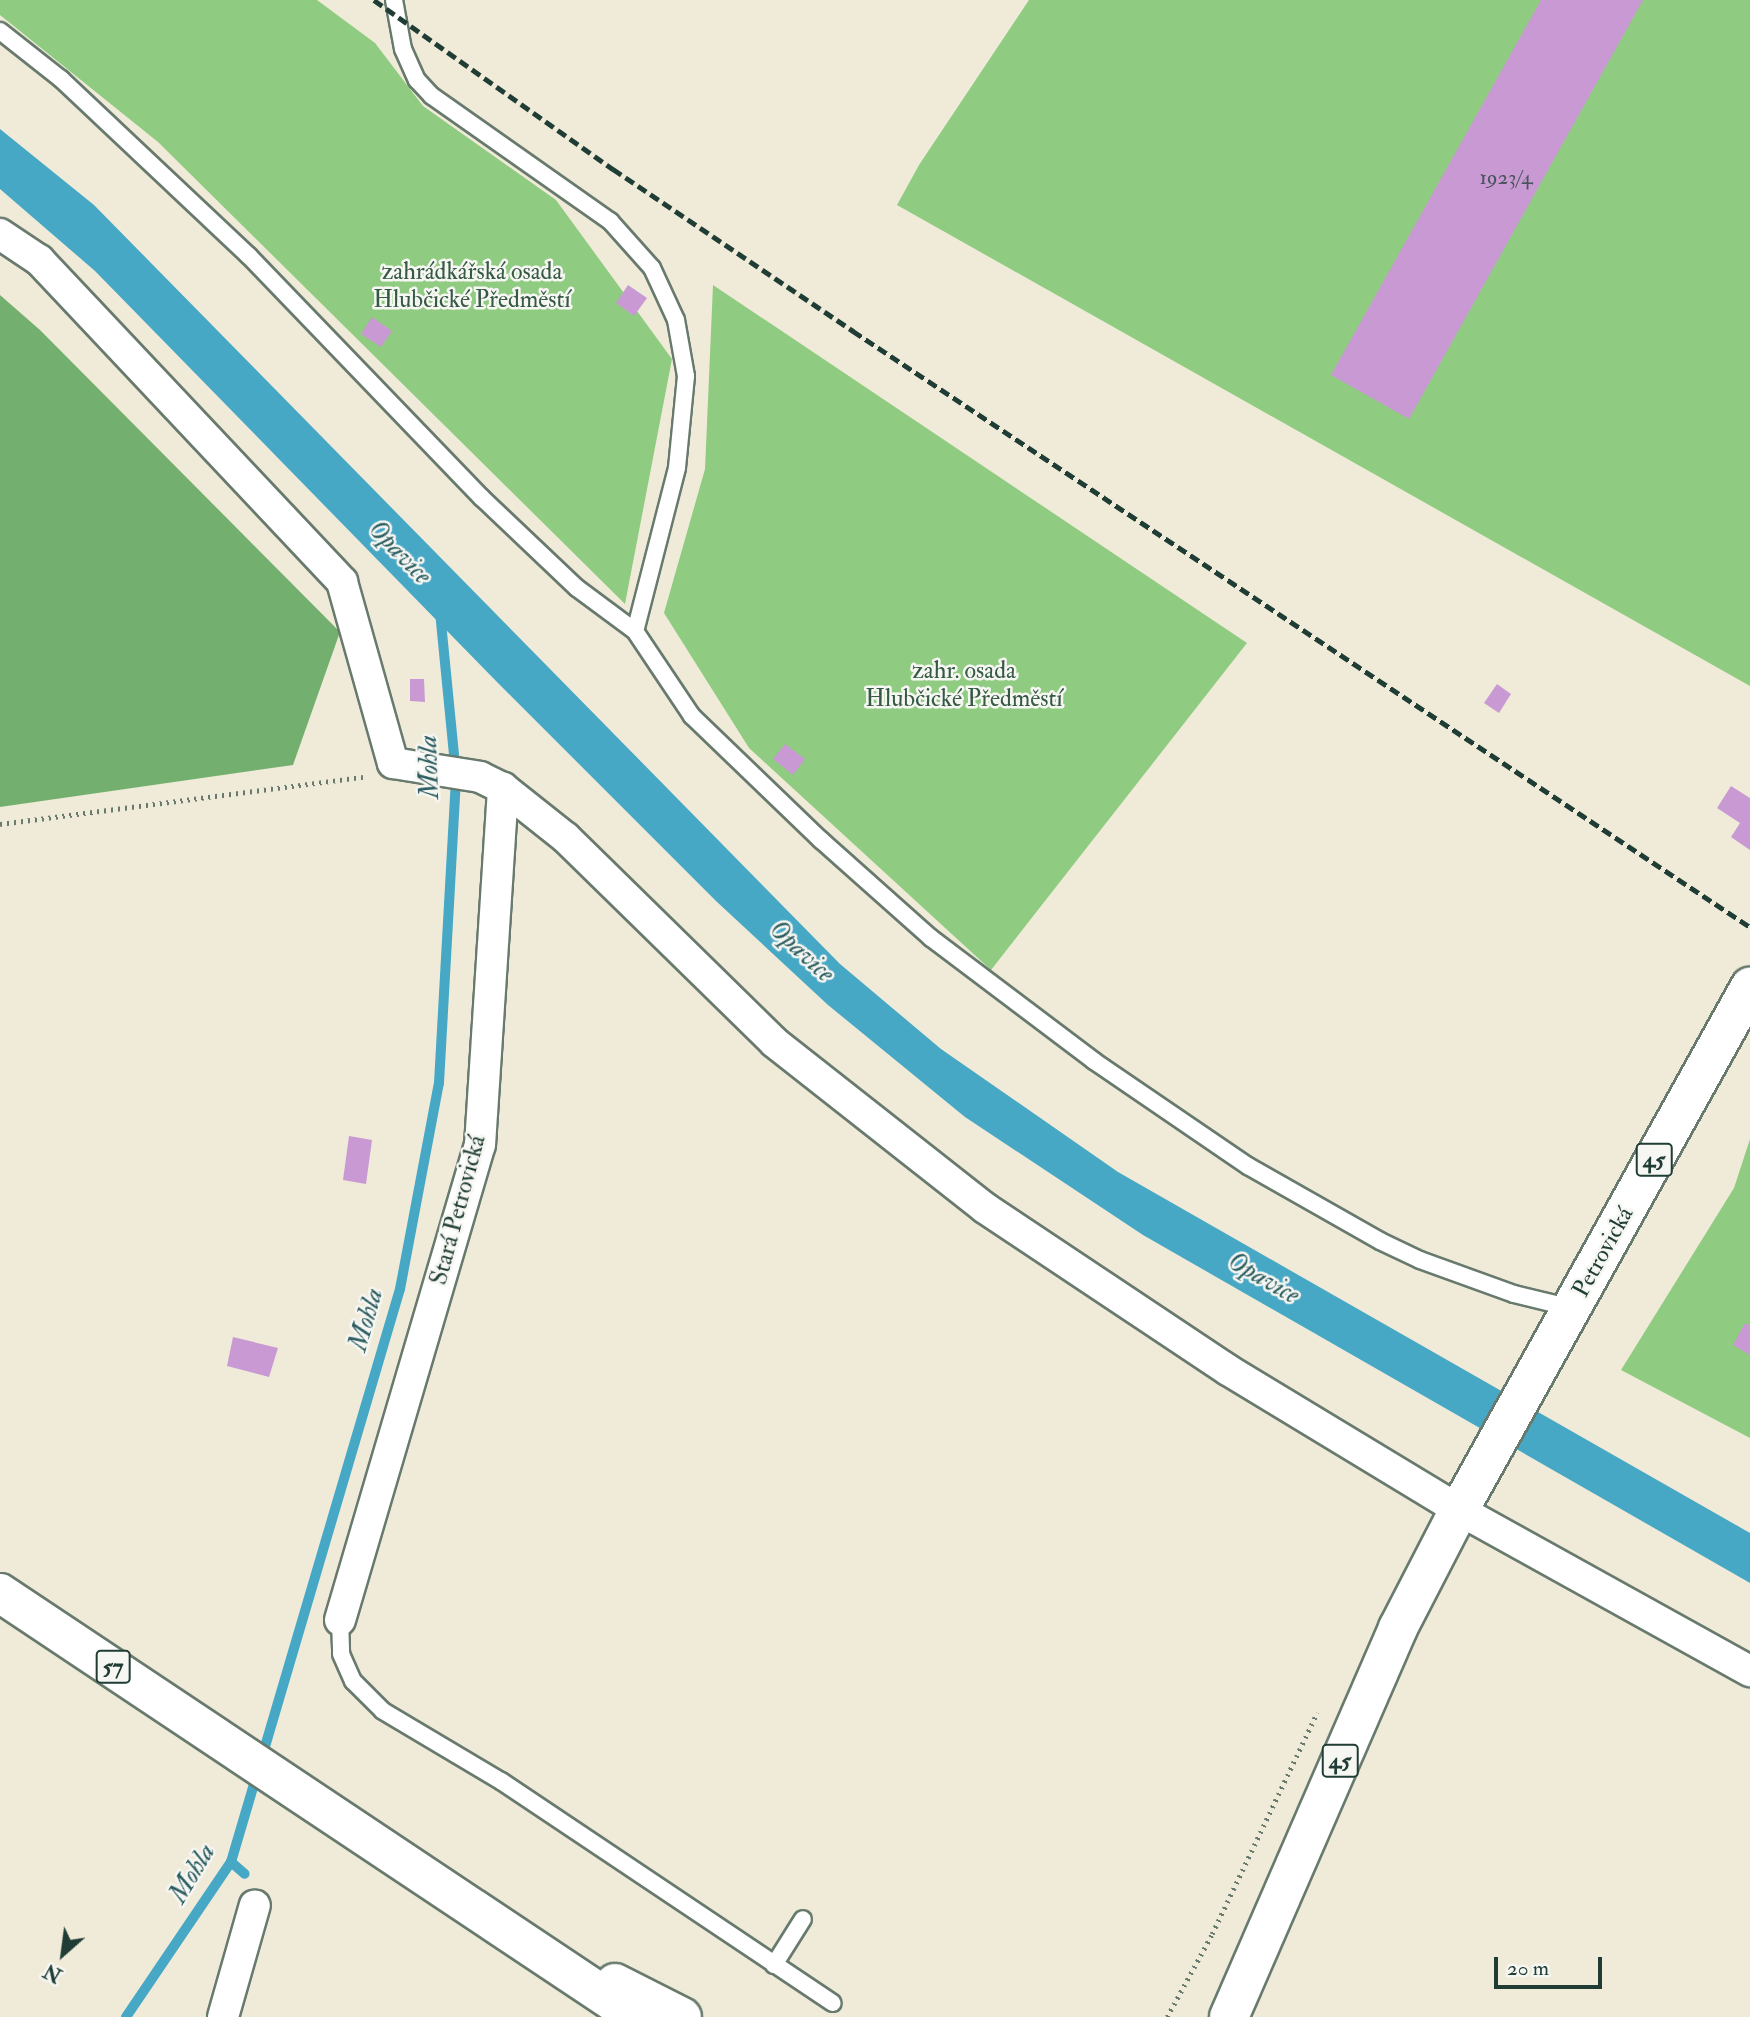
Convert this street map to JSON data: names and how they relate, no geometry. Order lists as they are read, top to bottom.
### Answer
{
  "streets": {
    "main road": ["45", "Petrovická", "57"],
    "street": ["Stará Petrovická"]
  },
  "crossings": [
    ["45", "Petrovická"]
  ],
  "water": ["Opavice", "Mohla"],
  "parks": ["zahrádkářská osada Hlubčické Předměstí", "zahr. osada Hlubčické Předměstí"],
  "house_numbers": ["1923/4"],
  "scale_bar": "20 m",
  "north": "bottom left"
}
